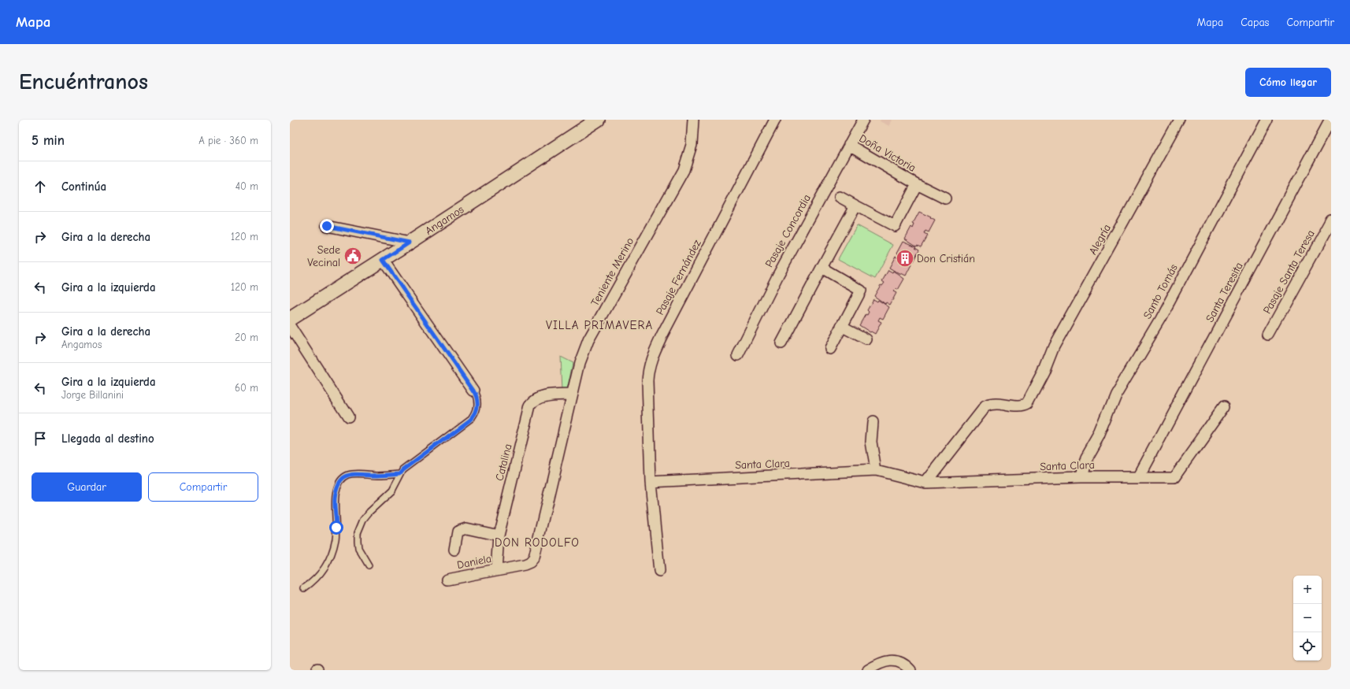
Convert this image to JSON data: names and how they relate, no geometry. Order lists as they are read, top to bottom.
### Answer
{
  "streets": {
    "street": [
      "Doña Victoria",
      "Angamos",
      "Pasaje Concordia",
      "Alegría",
      "Teniente Merino",
      "Pasaje Santa Teresa",
      "Pasaje Fernández",
      "Santo Tomás",
      "Santa Teresita",
      "Catalina",
      "Santa Clara",
      "Daniela"
    ]
  },
  "crossings": [
    ["Doña Victoria", "Pasaje Concordia"],
    ["Alegría", "Santa Clara"],
    ["Teniente Merino", "Catalina"],
    ["Teniente Merino", "Daniela"],
    ["Pasaje Fernández", "Santa Clara"],
    ["Santo Tomás", "Santa Clara"],
    ["Santa Teresita", "Santa Clara"],
    ["Catalina", "Daniela"]
  ],
  "districts": ["VILLA PRIMAVERA", "DON RODOLFO"],
  "places": {
    "public building": ["Sede Vecinal"],
    "building": ["Don Cristián"]
  },
  "page": {
    "header": "Mapa",
    "nav": ["Mapa", "Capas", "Compartir"],
    "buttons": [
      "Cómo llegar",
      ["Guardar", "Compartir"]
    ],
    "title": "Encuéntranos",
    "heading": ["5 min", "A pie · 360 m"],
    "list": [
      ["Continúa", "40 m"],
      ["Gira a la derecha", "120 m"],
      ["Gira a la izquierda", "120 m"],
      ["Gira a la derecha", "Angamos", "20 m"],
      ["Gira a la izquierda", "Jorge Billanini", "60 m"],
      "Llegada al destino"
    ],
    "map_buttons": ["+", "−"]
  }
}
